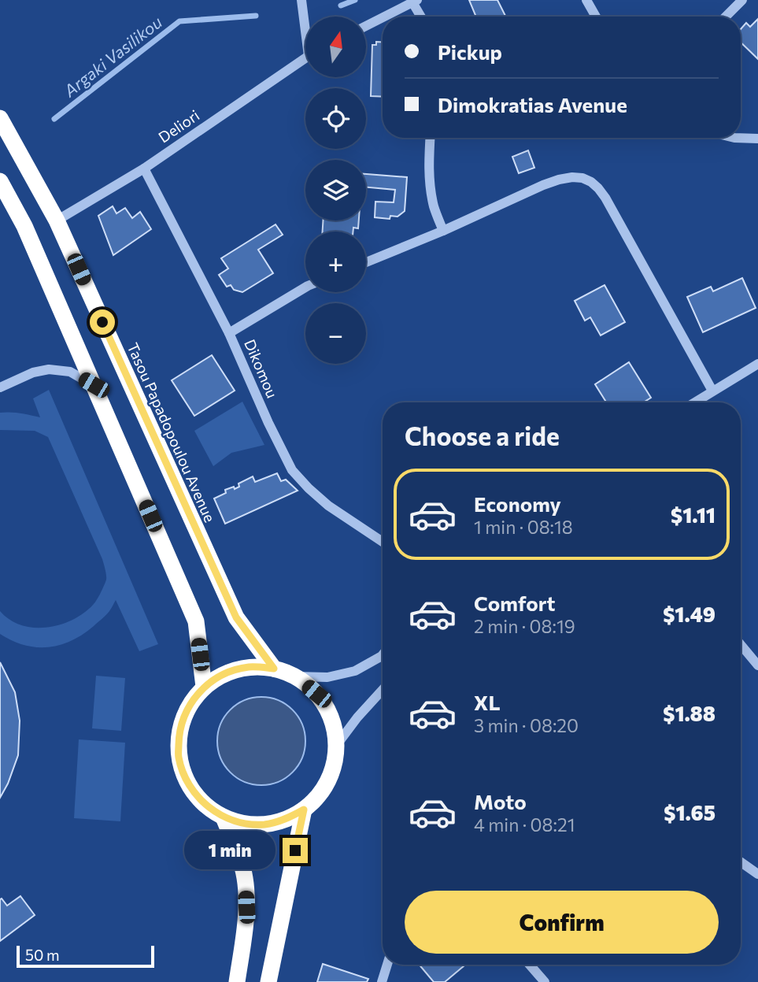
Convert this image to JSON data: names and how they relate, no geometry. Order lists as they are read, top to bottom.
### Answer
{
  "streets": {
    "highway": ["Tasou Papadopoulou Avenue"],
    "street": ["Deliori", "Dikomou"]
  },
  "crossings": [
    ["Deliori", "Dikomou"],
    ["Deliori", "Tasou Papadopoulou Avenue"]
  ],
  "water": ["Argaki Vasilikou"],
  "scale_bar": "50 m",
  "north": "top",
  "page": {
    "map_buttons": ["+", "−"],
    "banner": ["Pickup", "Dimokratias Avenue"],
    "heading": "Choose a ride",
    "list": [
      {
        "name": "Economy",
        "note": "1 min · 08:18",
        "value": "$1.11"
      },
      {
        "name": "Comfort",
        "note": "2 min · 08:19",
        "value": "$1.49"
      },
      {
        "name": "XL",
        "note": "3 min · 08:20",
        "value": "$1.88"
      },
      {
        "name": "Moto",
        "note": "4 min · 08:21",
        "value": "$1.65"
      }
    ],
    "bubble": "1 min",
    "buttons": "Confirm",
    "scale": "50 m"
  }
}
